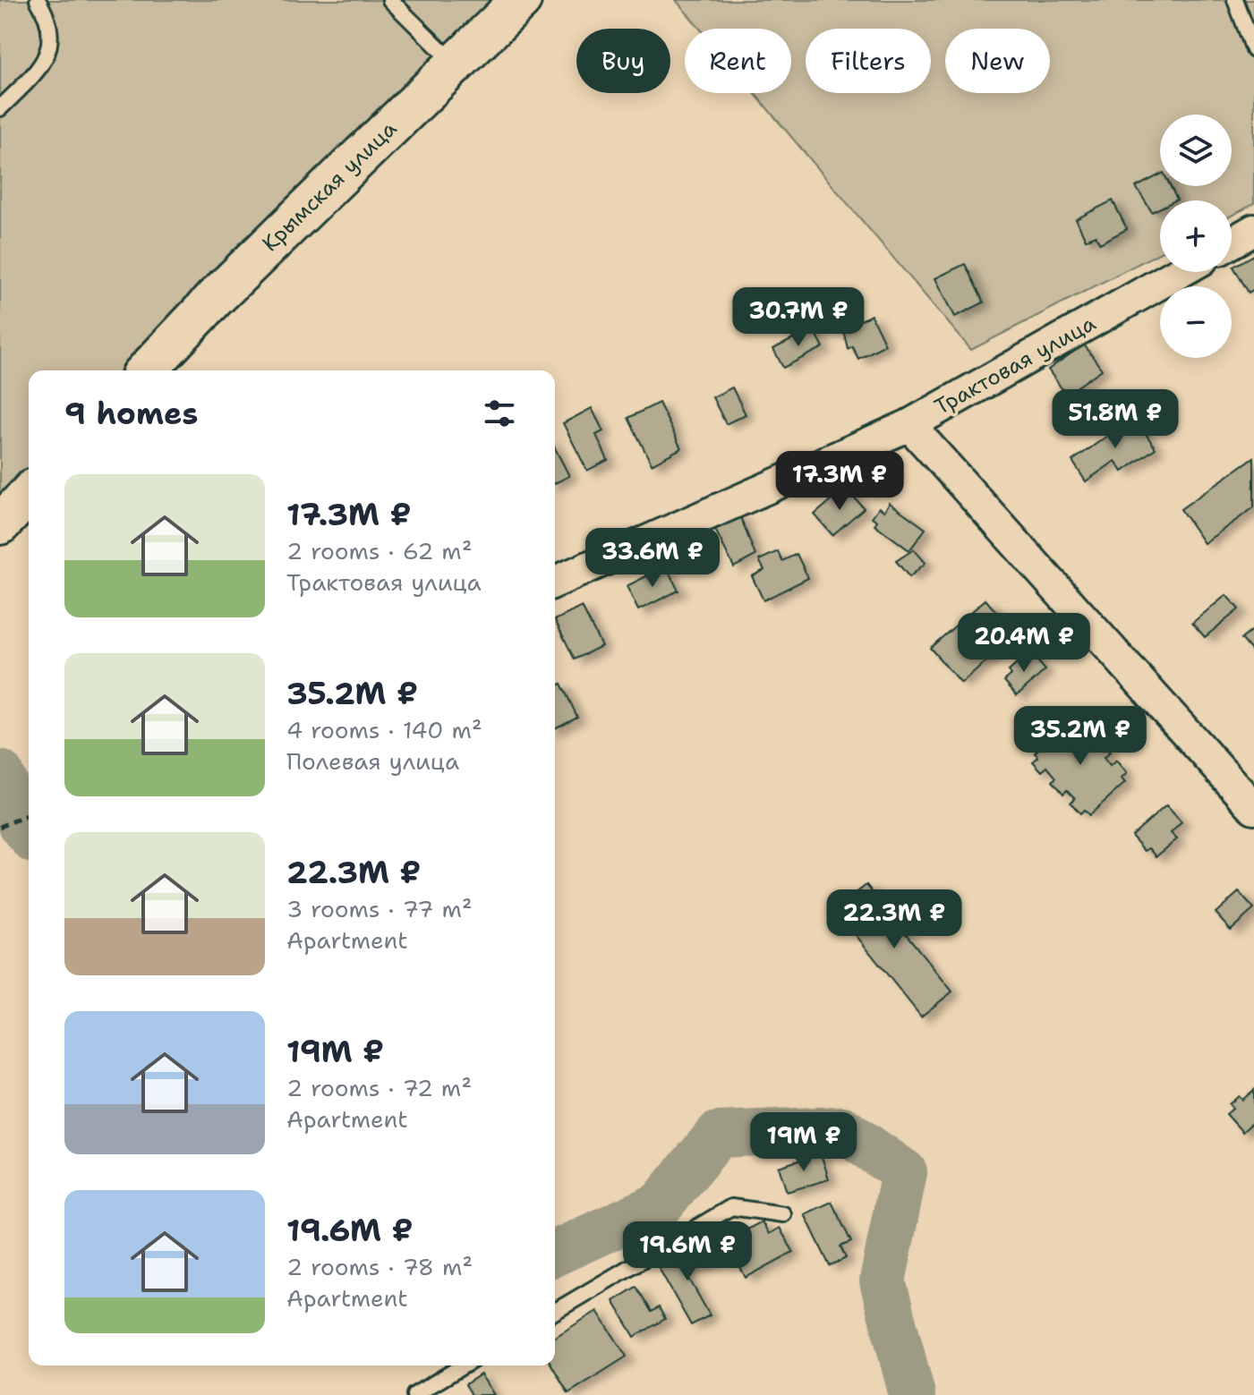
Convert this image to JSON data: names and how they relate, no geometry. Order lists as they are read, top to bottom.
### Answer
{
  "streets": {
    "main road": ["Крымская улица"],
    "street": ["Трактовая улица"]
  },
  "page": {
    "chip": [
      "Buy",
      "Rent",
      "Filters",
      "New"
    ],
    "map_buttons": ["+", "−"],
    "price": [
      "30.7M ₽",
      "51.8M ₽",
      "17.3M ₽",
      "33.6M ₽",
      "20.4M ₽",
      "35.2M ₽",
      "22.3M ₽",
      "19M ₽",
      "19.6M ₽"
    ],
    "heading": "9 homes",
    "list": [
      {
        "name": "17.3M ₽",
        "note": "2 rooms · 62 m² · Трактовая улица"
      },
      {
        "name": "35.2M ₽",
        "note": "4 rooms · 140 m² · Полевая улица"
      },
      {
        "name": "22.3M ₽",
        "note": "3 rooms · 77 m² · Apartment"
      },
      {
        "name": "19M ₽",
        "note": "2 rooms · 72 m² · Apartment"
      },
      {
        "name": "19.6M ₽",
        "note": "2 rooms · 78 m² · Apartment"
      }
    ]
  }
}
